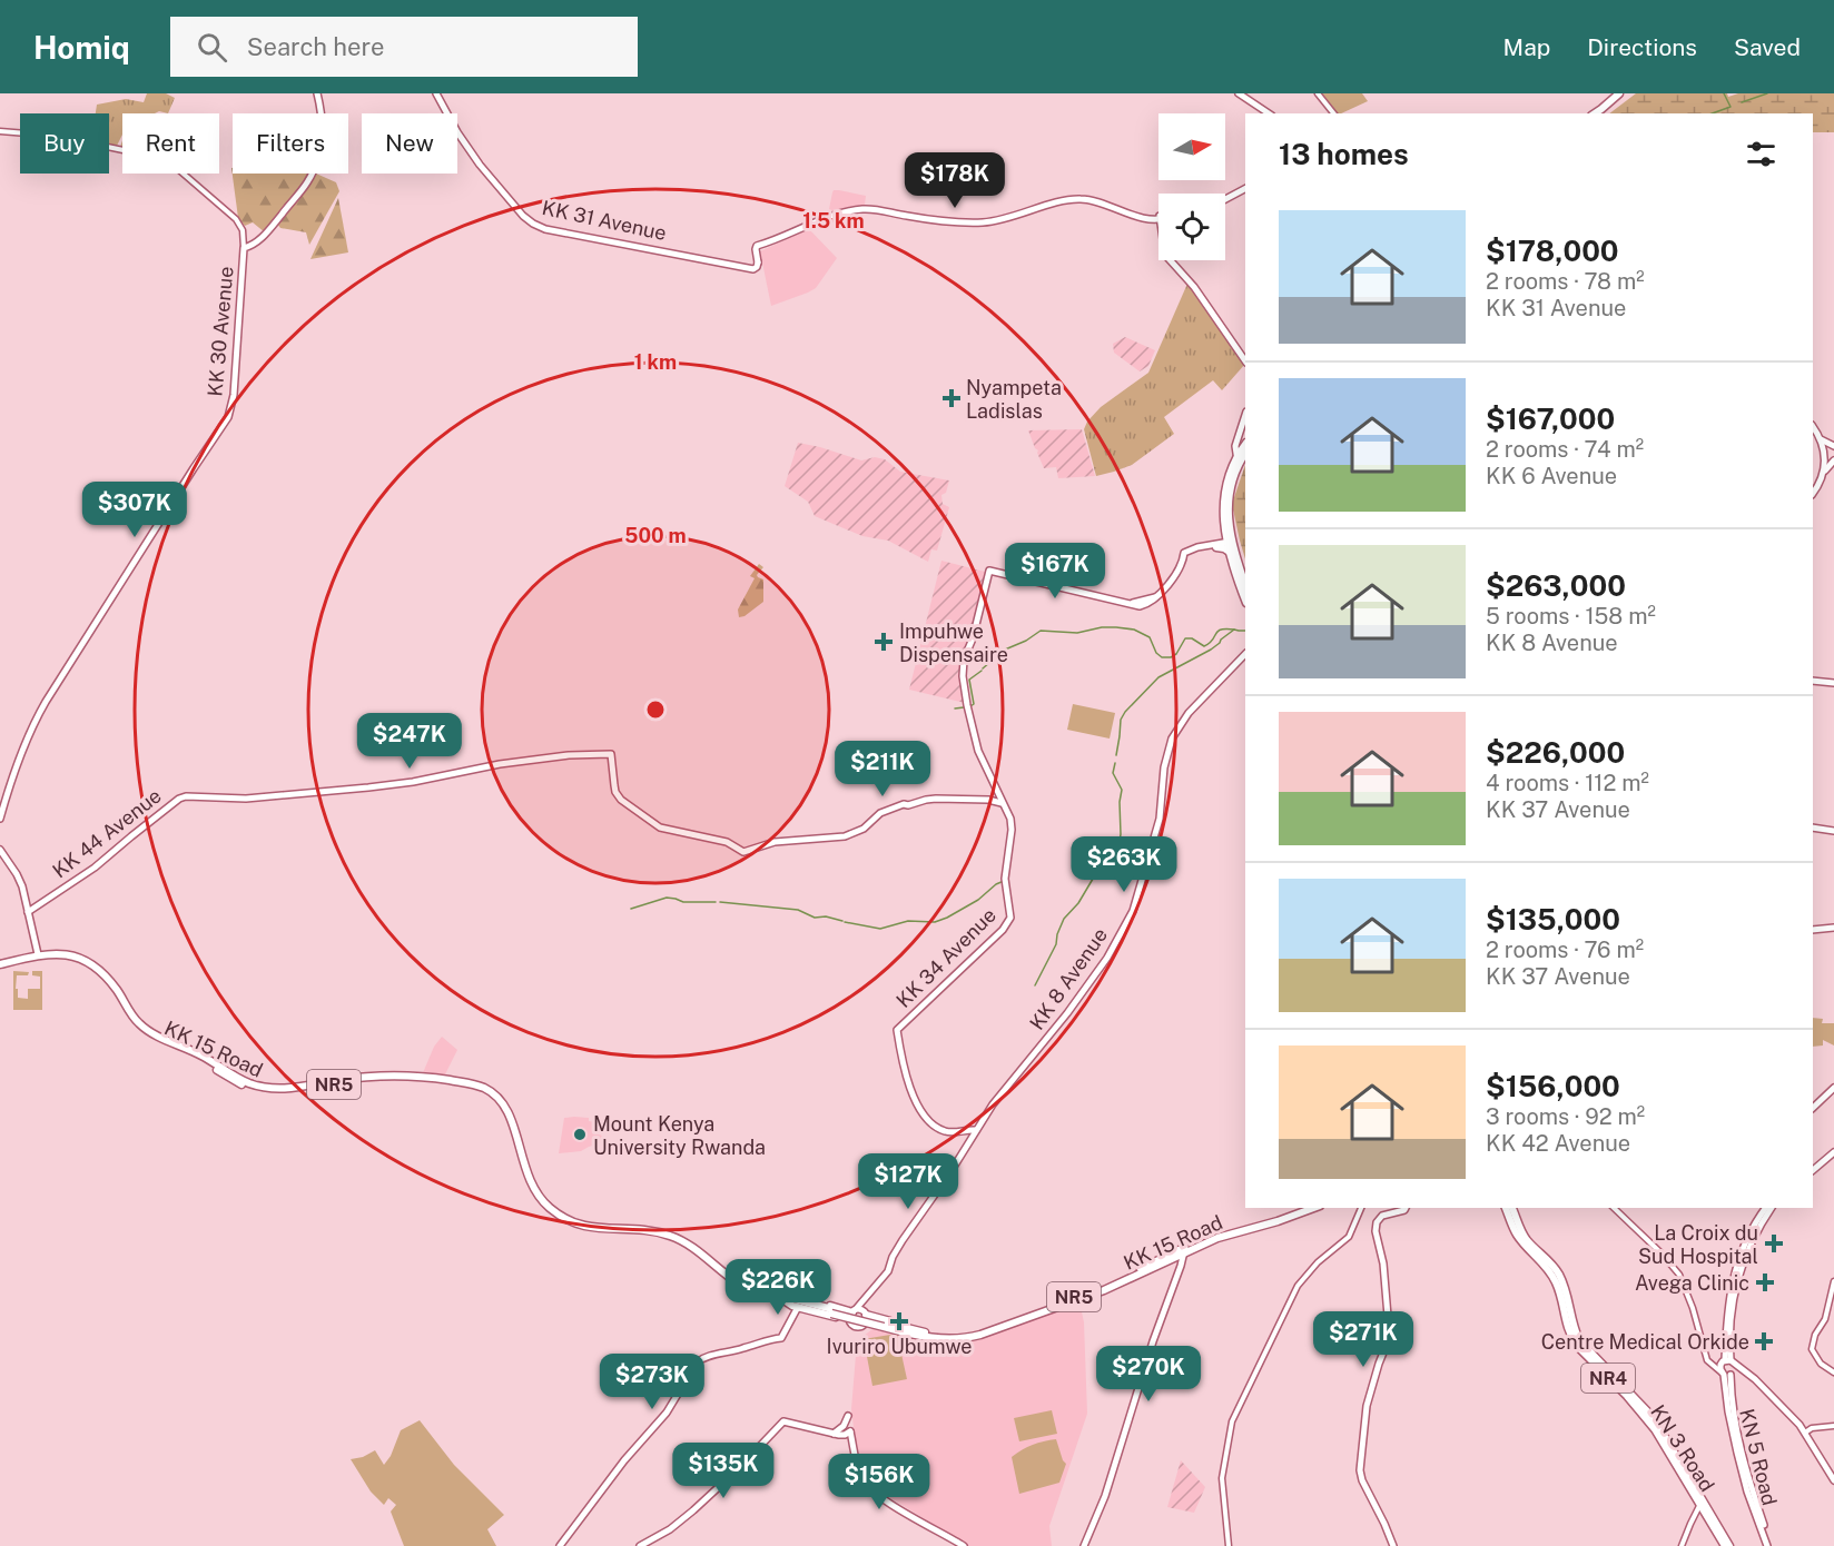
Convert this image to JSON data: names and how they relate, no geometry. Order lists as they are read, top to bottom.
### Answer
{
  "streets": {
    "highway": [
      "KK 15 Road",
      "NR5",
      "NR4",
      "KN 3 Road"
    ],
    "main road": [
      "KK 31 Avenue",
      "KK 30 Avenue",
      "KK 44 Avenue",
      "KK 34 Avenue",
      "KK 8 Avenue",
      "KN 5 Road"
    ]
  },
  "crossings": [
    ["KK 44 Avenue", "KK 34 Avenue"],
    ["KK 34 Avenue", "KK 8 Avenue"]
  ],
  "places": {
    "health": [
      "Nyampeta Ladislas",
      "Impuhwe Dispensaire",
      "La Croix du Sud Hospital",
      "Avega Clinic",
      "Ivuriro Ubumwe",
      "Centre Medical Orkide"
    ],
    "other": ["Mount Kenya University Rwanda"]
  },
  "north": "right",
  "page": {
    "header": "Homiq",
    "search": "Search here",
    "nav": ["Map", "Directions", "Saved"],
    "chip": [
      "Buy",
      "Rent",
      "Filters",
      "New"
    ],
    "heading": "13 homes",
    "price": [
      "$178K",
      "$307K",
      "$167K",
      "$247K",
      "$211K",
      "$263K",
      "$127K",
      "$226K",
      "$271K",
      "$270K",
      "$273K",
      "$135K",
      "$156K"
    ],
    "list": [
      {
        "name": "$178,000",
        "note": "2 rooms · 78 m² · KK 31 Avenue"
      },
      {
        "name": "$167,000",
        "note": "2 rooms · 74 m² · KK 6 Avenue"
      },
      {
        "name": "$263,000",
        "note": "5 rooms · 158 m² · KK 8 Avenue"
      },
      {
        "name": "$226,000",
        "note": "4 rooms · 112 m² · KK 37 Avenue"
      },
      {
        "name": "$135,000",
        "note": "2 rooms · 76 m² · KK 37 Avenue"
      },
      {
        "name": "$156,000",
        "note": "3 rooms · 92 m² · KK 42 Avenue"
      }
    ]
  },
  "rings": ["1.5 km", "1 km", "500 m"]
}
